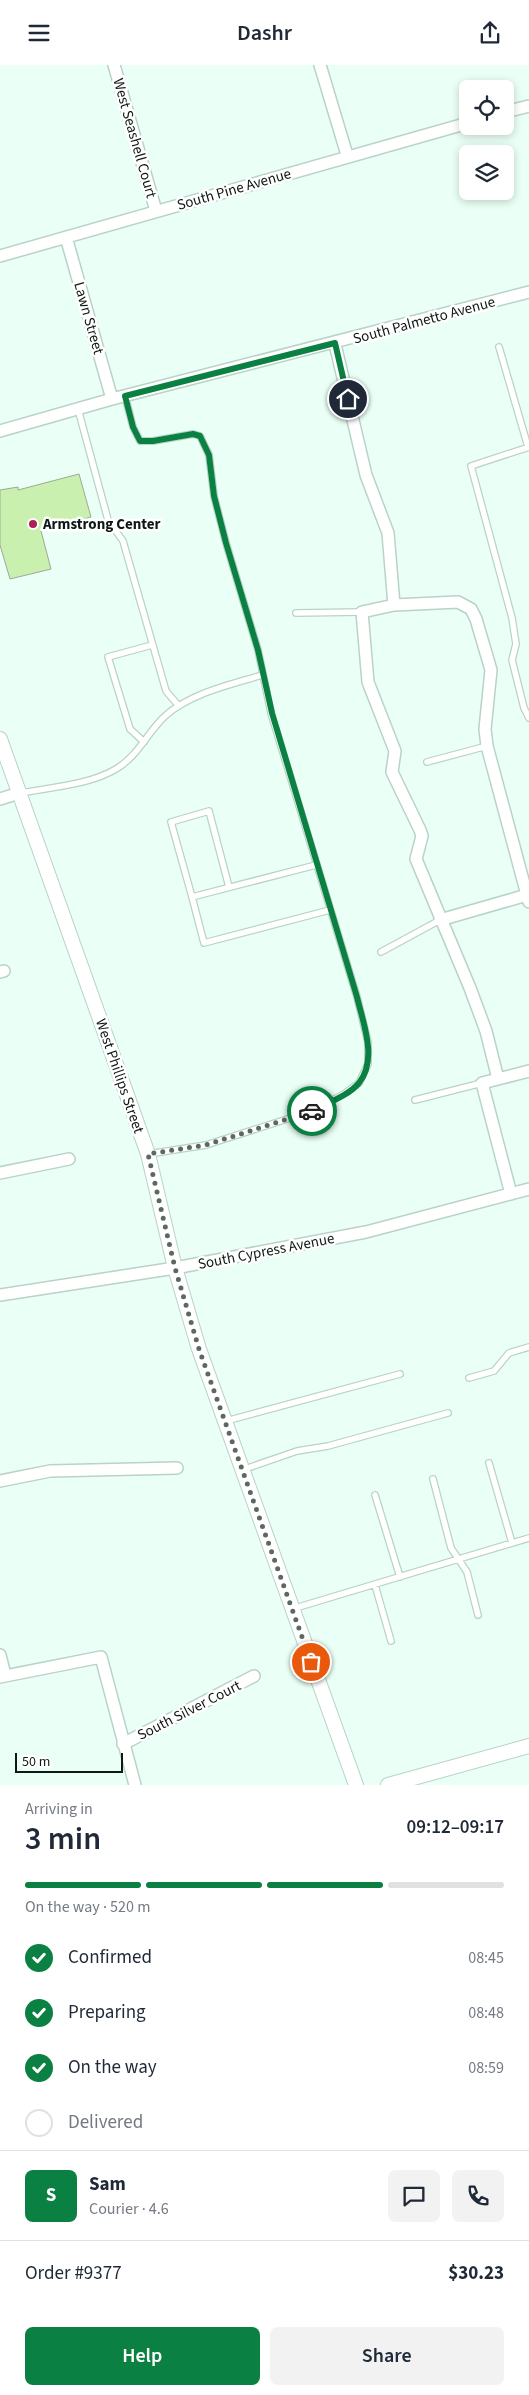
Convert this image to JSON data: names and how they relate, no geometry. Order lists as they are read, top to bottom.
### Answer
{
  "streets": {
    "street": [
      "West Seashell Court",
      "South Pine Avenue",
      "Lawn Street",
      "South Palmetto Avenue",
      "West Phillips Street",
      "South Cypress Avenue",
      "South Silver Court"
    ]
  },
  "crossings": [
    ["West Seashell Court", "South Pine Avenue"],
    ["South Pine Avenue", "Lawn Street"],
    ["Lawn Street", "South Palmetto Avenue"],
    ["West Phillips Street", "South Cypress Avenue"]
  ],
  "places": ["Armstrong Center"],
  "scale_bar": "50 m",
  "page": {
    "header": "Dashr",
    "scale": "50 m",
    "heading": ["3 min", "Arriving in", "09:12–09:17"],
    "panel": [
      "Sam",
      "Courier · 4.6",
      "Order #9377",
      "$30.23"
    ],
    "bar": "On the way · 520 m",
    "list": [
      ["Confirmed", "08:45"],
      ["Preparing", "08:48"],
      ["On the way", "08:59"],
      "Delivered"
    ],
    "round": "S",
    "buttons": ["Help", "Share"]
  }
}
